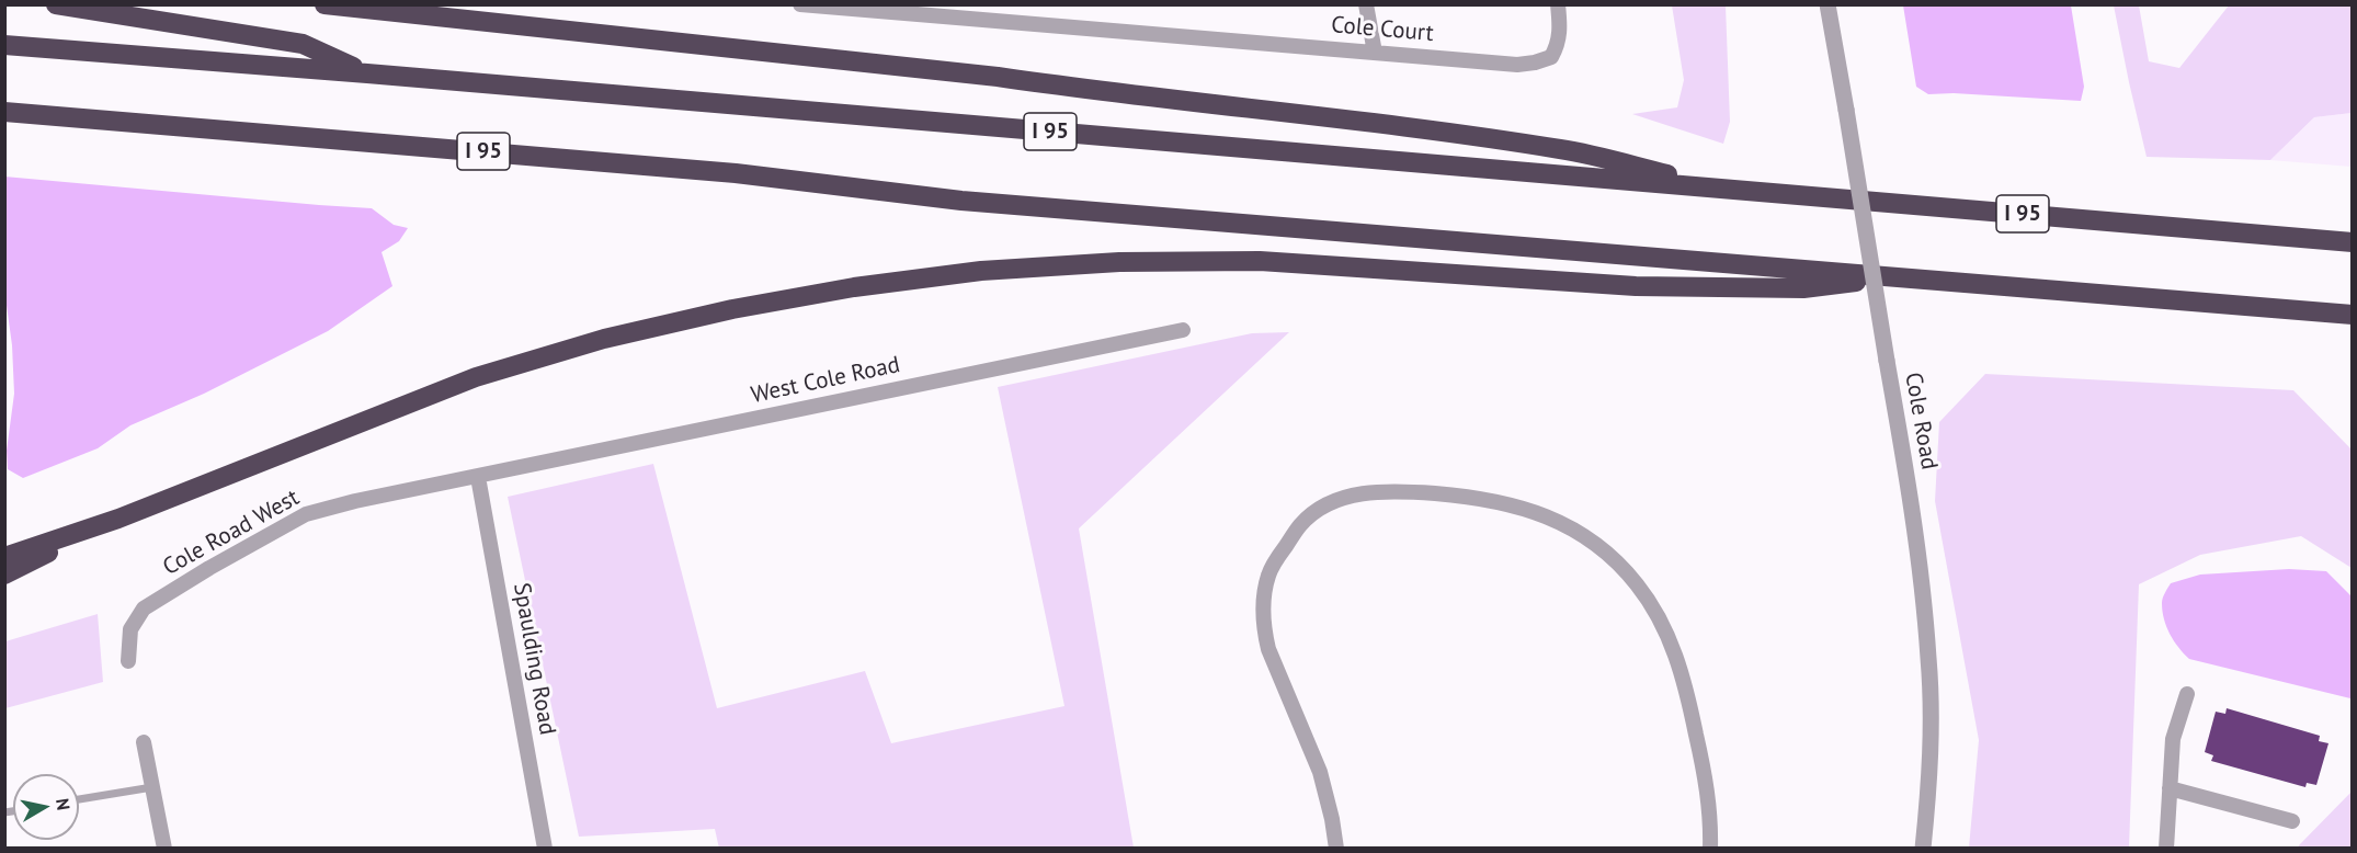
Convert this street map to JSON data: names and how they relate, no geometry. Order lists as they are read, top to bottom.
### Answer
{
  "streets": {
    "highway": ["I 95"],
    "street": [
      "Cole Court",
      "West Cole Road",
      "Cole Road",
      "Cole Road West",
      "Spaulding Road"
    ]
  },
  "crossings": [
    ["West Cole Road", "Cole Road West"],
    ["West Cole Road", "Spaulding Road"],
    ["Cole Road West", "Spaulding Road"]
  ],
  "north": "right"
}
